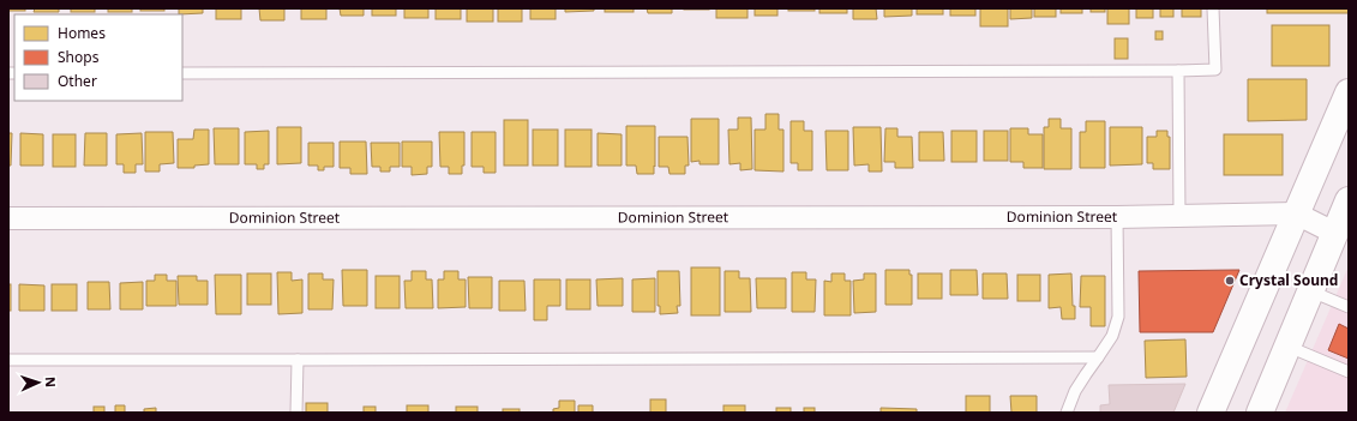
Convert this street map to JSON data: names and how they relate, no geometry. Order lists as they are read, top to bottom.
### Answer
{
  "streets": {
    "street": ["Dominion Street"]
  },
  "places": ["Crystal Sound"],
  "legend": ["Homes", "Shops", "Other"],
  "north": "right"
}
